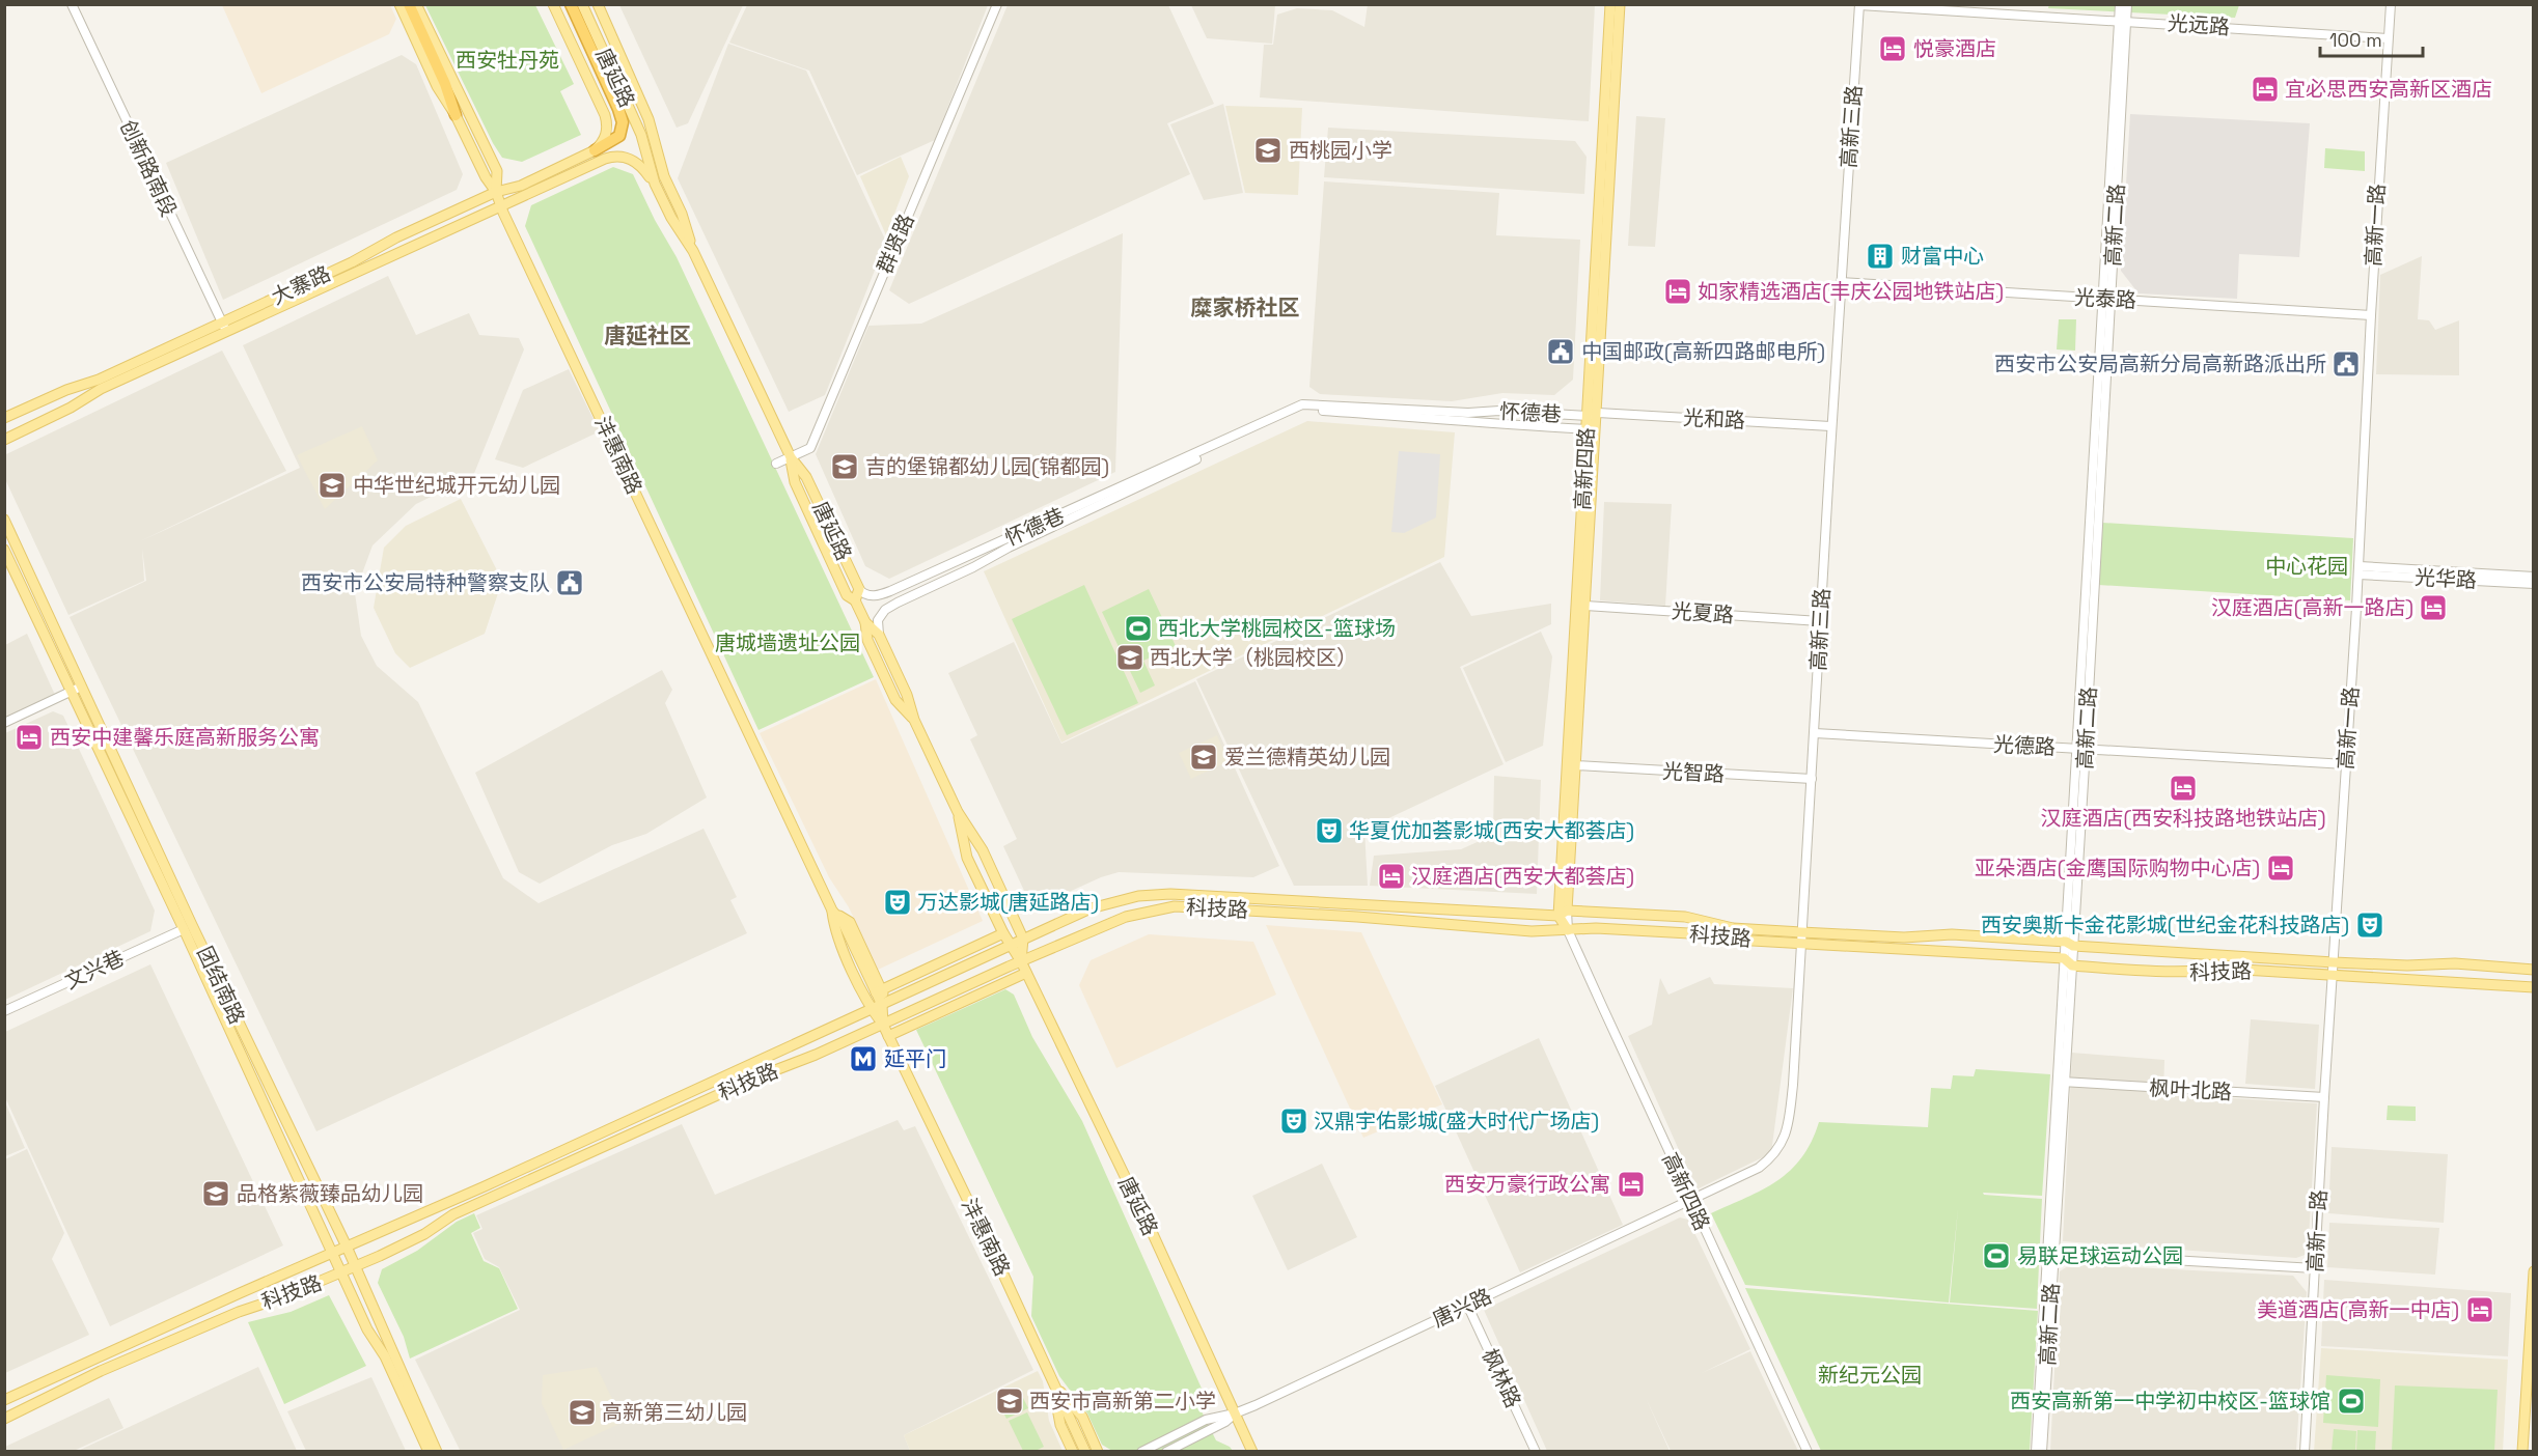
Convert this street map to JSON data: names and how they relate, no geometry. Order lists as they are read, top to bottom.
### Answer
{
  "streets": {
    "main road": [
      "唐延路",
      "大寨路",
      "沣惠南路",
      "高新四路",
      "科技路",
      "团结南路"
    ],
    "street": [
      "光远路",
      "高新三路",
      "创新路南段",
      "高新二路",
      "高新一路",
      "群贤路",
      "光泰路",
      "怀德巷",
      "光和路",
      "光华路",
      "光夏路",
      "光德路",
      "光智路",
      "文兴巷",
      "枫叶北路",
      "唐兴路",
      "枫林路"
    ]
  },
  "crossings": [
    ["光远路", "高新三路"],
    ["光远路", "高新二路"],
    ["光远路", "高新一路"],
    ["唐延路", "群贤路"],
    ["唐延路", "大寨路"],
    ["唐延路", "怀德巷"],
    ["唐延路", "科技路"],
    ["唐延路", "唐兴路"],
    ["高新三路", "光泰路"],
    ["高新三路", "光和路"],
    ["高新三路", "高新四路"],
    ["高新三路", "光夏路"],
    ["高新三路", "光德路"],
    ["高新三路", "光智路"],
    ["高新三路", "科技路"],
    ["高新三路", "唐兴路"],
    ["创新路南段", "大寨路"],
    ["高新二路", "光泰路"],
    ["高新二路", "光德路"],
    ["高新二路", "科技路"],
    ["高新二路", "枫叶北路"],
    ["高新一路", "光泰路"],
    ["高新一路", "光华路"],
    ["高新一路", "光德路"],
    ["高新一路", "科技路"],
    ["高新一路", "枫叶北路"],
    ["大寨路", "沣惠南路"],
    ["怀德巷", "光和路"],
    ["怀德巷", "高新四路"],
    ["光和路", "高新四路"],
    ["沣惠南路", "科技路"],
    ["高新四路", "光夏路"],
    ["高新四路", "光智路"],
    ["高新四路", "科技路"],
    ["高新四路", "唐兴路"],
    ["科技路", "团结南路"],
    ["文兴巷", "团结南路"],
    ["唐兴路", "枫林路"]
  ],
  "districts": ["糜家桥社区", "唐延社区"],
  "parks": [
    "西安牡丹苑",
    "中心花园",
    "唐城墙遗址公园",
    "新纪元公园"
  ],
  "places": {
    "hotel": [
      "悦豪酒店",
      "宜必思西安高新区酒店",
      "如家精选酒店(丰庆公园地铁站店)",
      "汉庭酒店(高新一路店)",
      "西安中建馨乐庭高新服务公寓",
      "汉庭酒店(西安科技路地铁站店)",
      "亚朵酒店(金鹰国际购物中心店)",
      "汉庭酒店(西安大都荟店)",
      "西安万豪行政公寓",
      "美道酒店(高新一中店)"
    ],
    "school or university": [
      "西桃园小学",
      "吉的堡锦都幼儿园(锦都园)",
      "中华世纪城开元幼儿园",
      "西北大学（桃园校区）",
      "爱兰德精英幼儿园",
      "品格紫薇臻品幼儿园",
      "西安市高新第二小学",
      "高新第三幼儿园"
    ],
    "building": ["财富中心"],
    "public building": ["中国邮政(高新四路邮电所)", "西安市公安局高新分局高新路派出所", "西安市公安局特种警察支队"],
    "sports": ["西北大学桃园校区-篮球场", "易联足球运动公园", "西安高新第一中学初中校区-篮球馆"],
    "theatre": [
      "华夏优加荟影城(西安大都荟店)",
      "万达影城(唐延路店)",
      "西安奥斯卡金花影城(世纪金花科技路店)",
      "汉鼎宇佑影城(盛大时代广场店)"
    ],
    "metro station": ["延平门"]
  },
  "scale_bar": "100 m"
}
